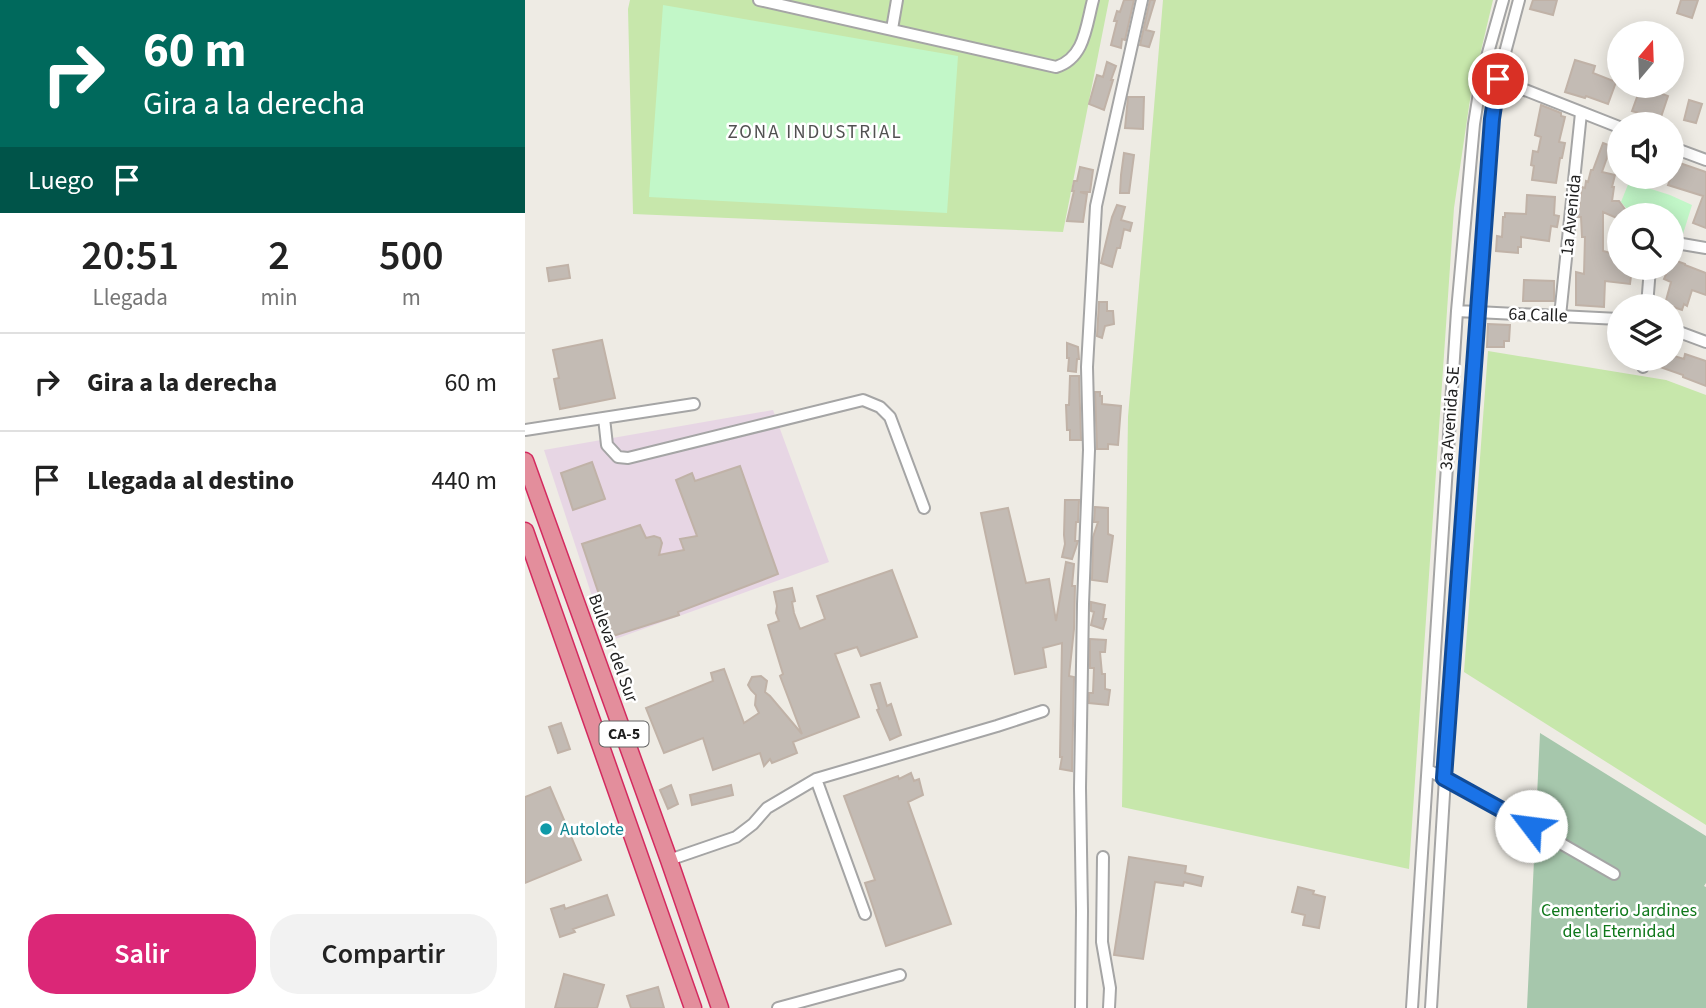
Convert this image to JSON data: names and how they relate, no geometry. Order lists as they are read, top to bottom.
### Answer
{
  "streets": {
    "highway": ["Bulevar del Sur", "CA-5"],
    "street": ["1a Avenida", "6a Calle", "3a Avenida SE"]
  },
  "crossings": [
    ["1a Avenida", "6a Calle"],
    ["6a Calle", "3a Avenida SE"]
  ],
  "districts": ["ZONA INDUSTRIAL"],
  "parks": ["Cementerio Jardines de la Eternidad"],
  "places": ["Autolote"],
  "north": "top",
  "page": {
    "turn": ["60 m", "Gira a la derecha"],
    "then": "Luego",
    "eta": [
      "20:51",
      "Llegada",
      "2",
      "min",
      "500",
      "m"
    ],
    "list": [
      {
        "name": "Gira a la derecha",
        "value": "60 m"
      },
      {
        "name": "Llegada al destino",
        "value": "440 m"
      }
    ],
    "buttons": ["Salir", "Compartir"]
  }
}
